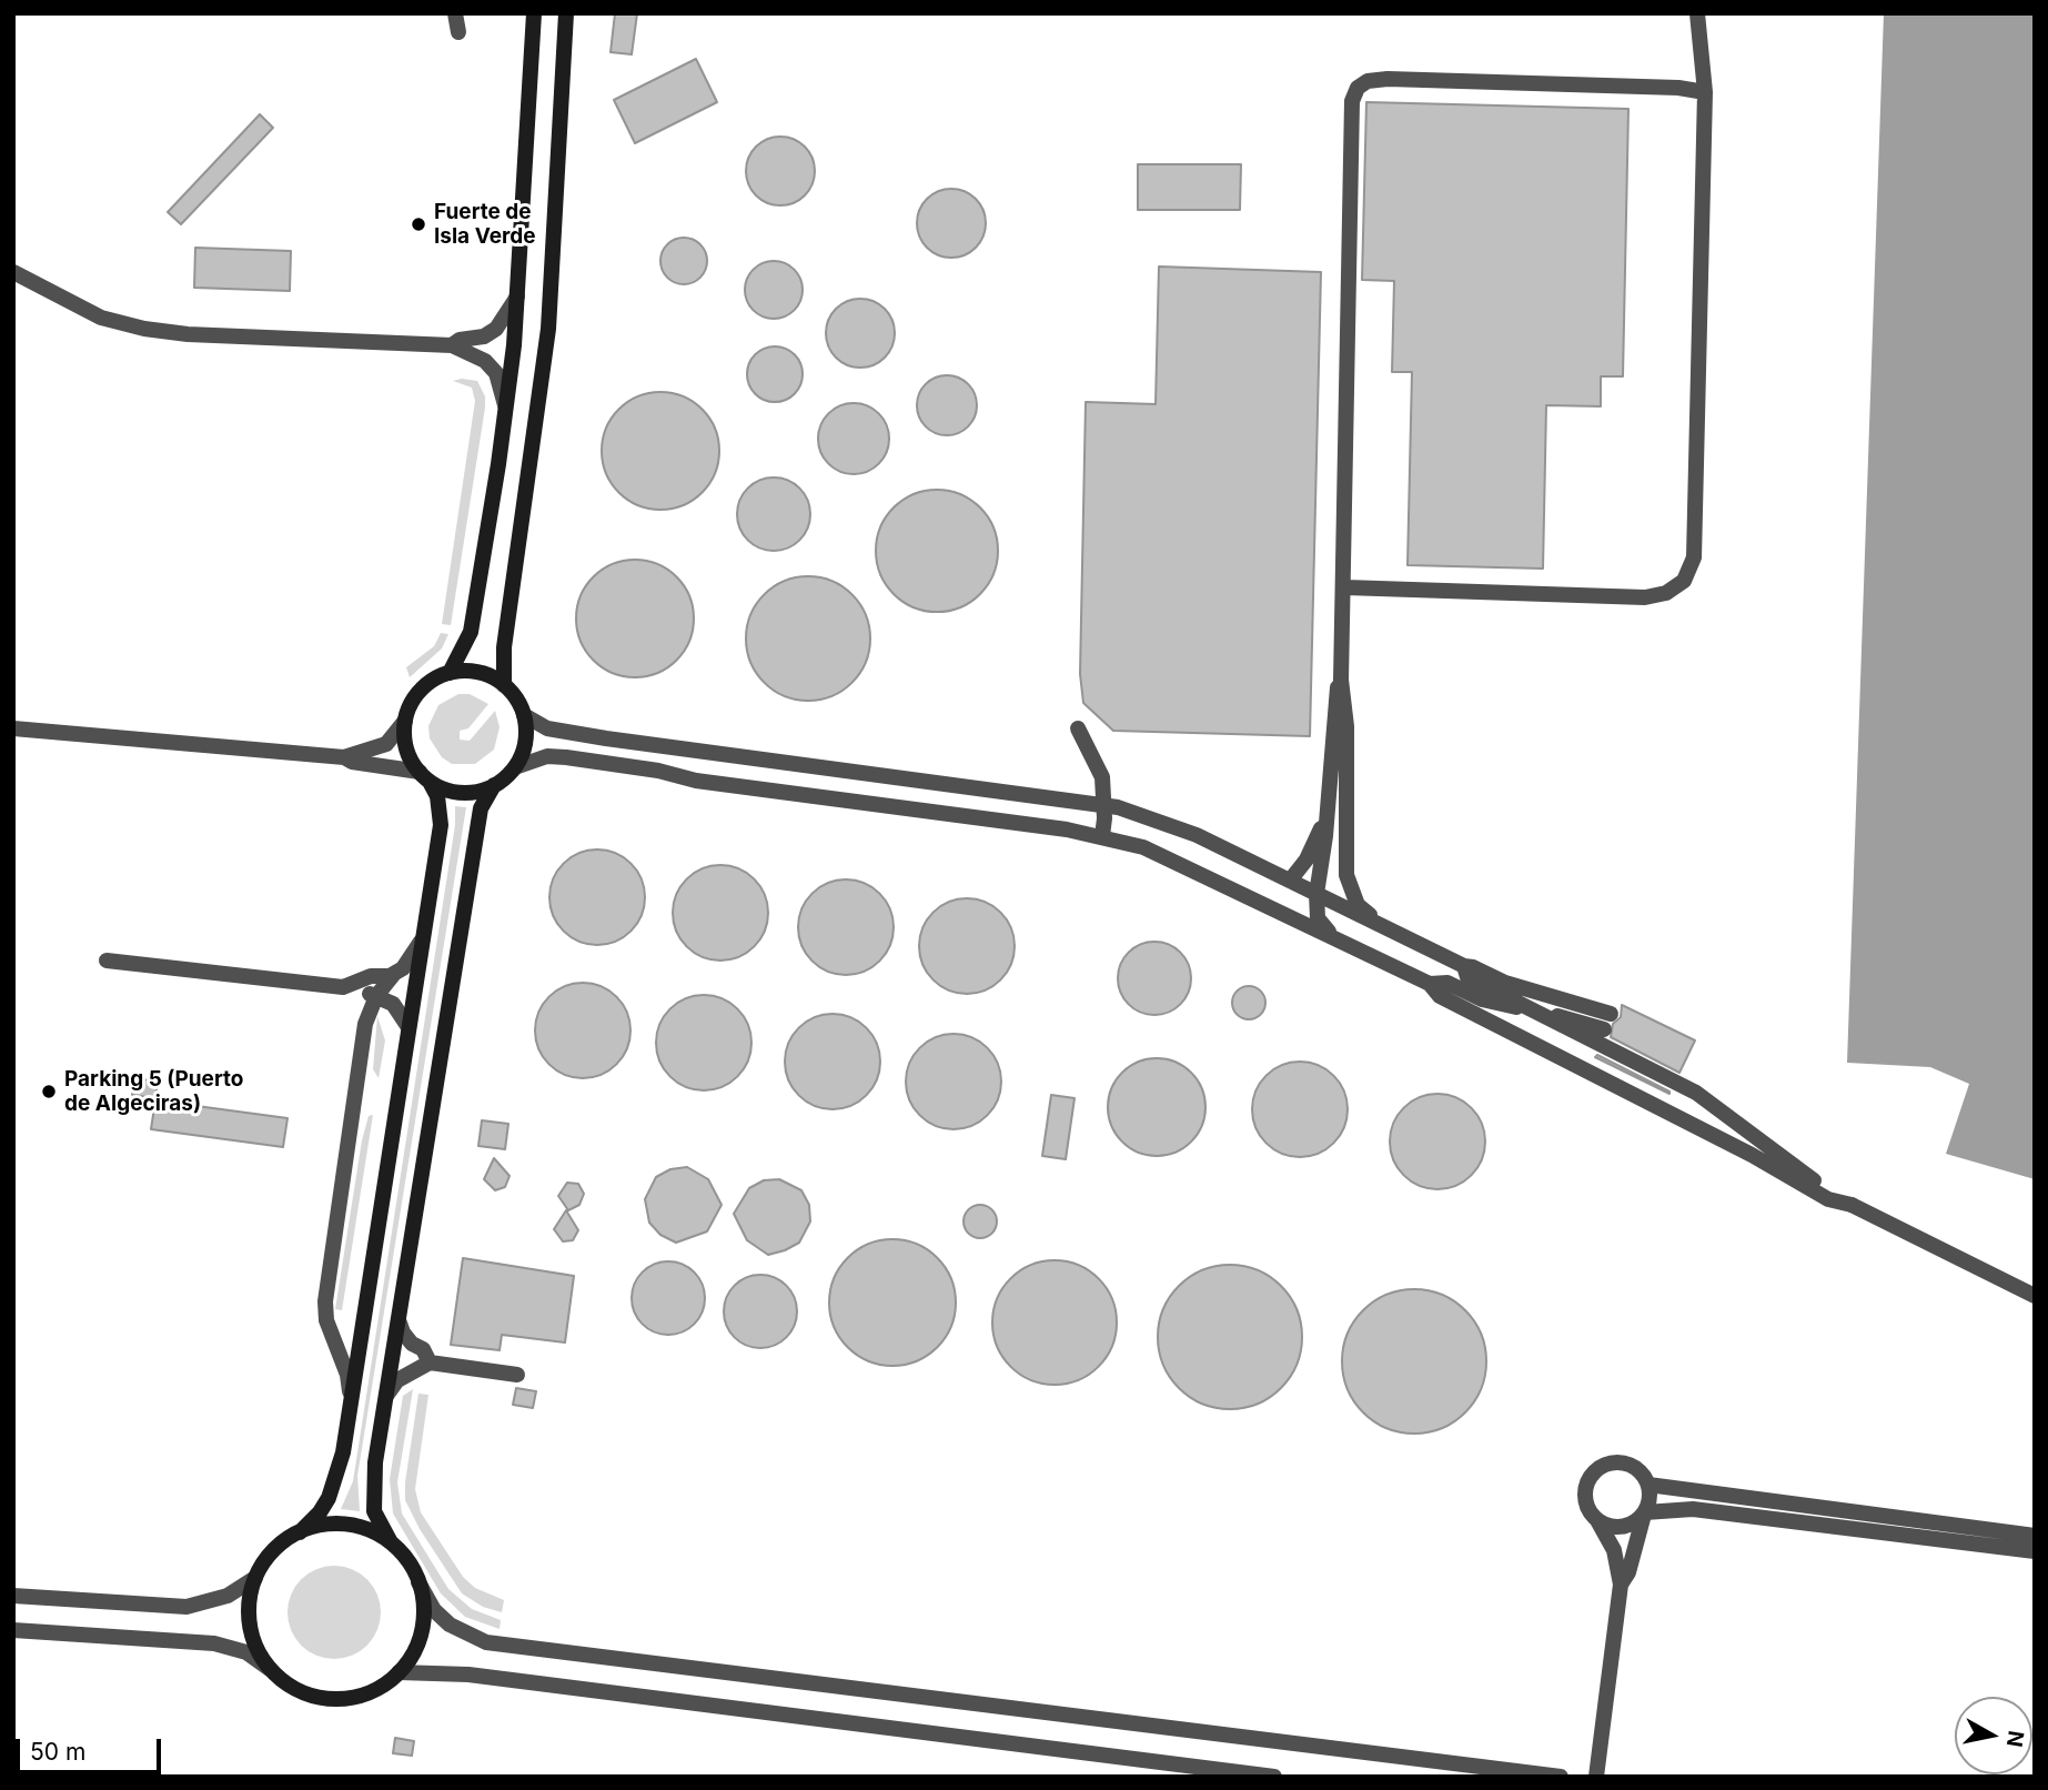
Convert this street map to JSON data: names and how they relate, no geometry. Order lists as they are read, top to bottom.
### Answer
{
  "places": ["Fuerte de Isla Verde", "Parking 5 (Puerto de Algeciras)"],
  "scale_bar": "50 m",
  "north": "right"
}
